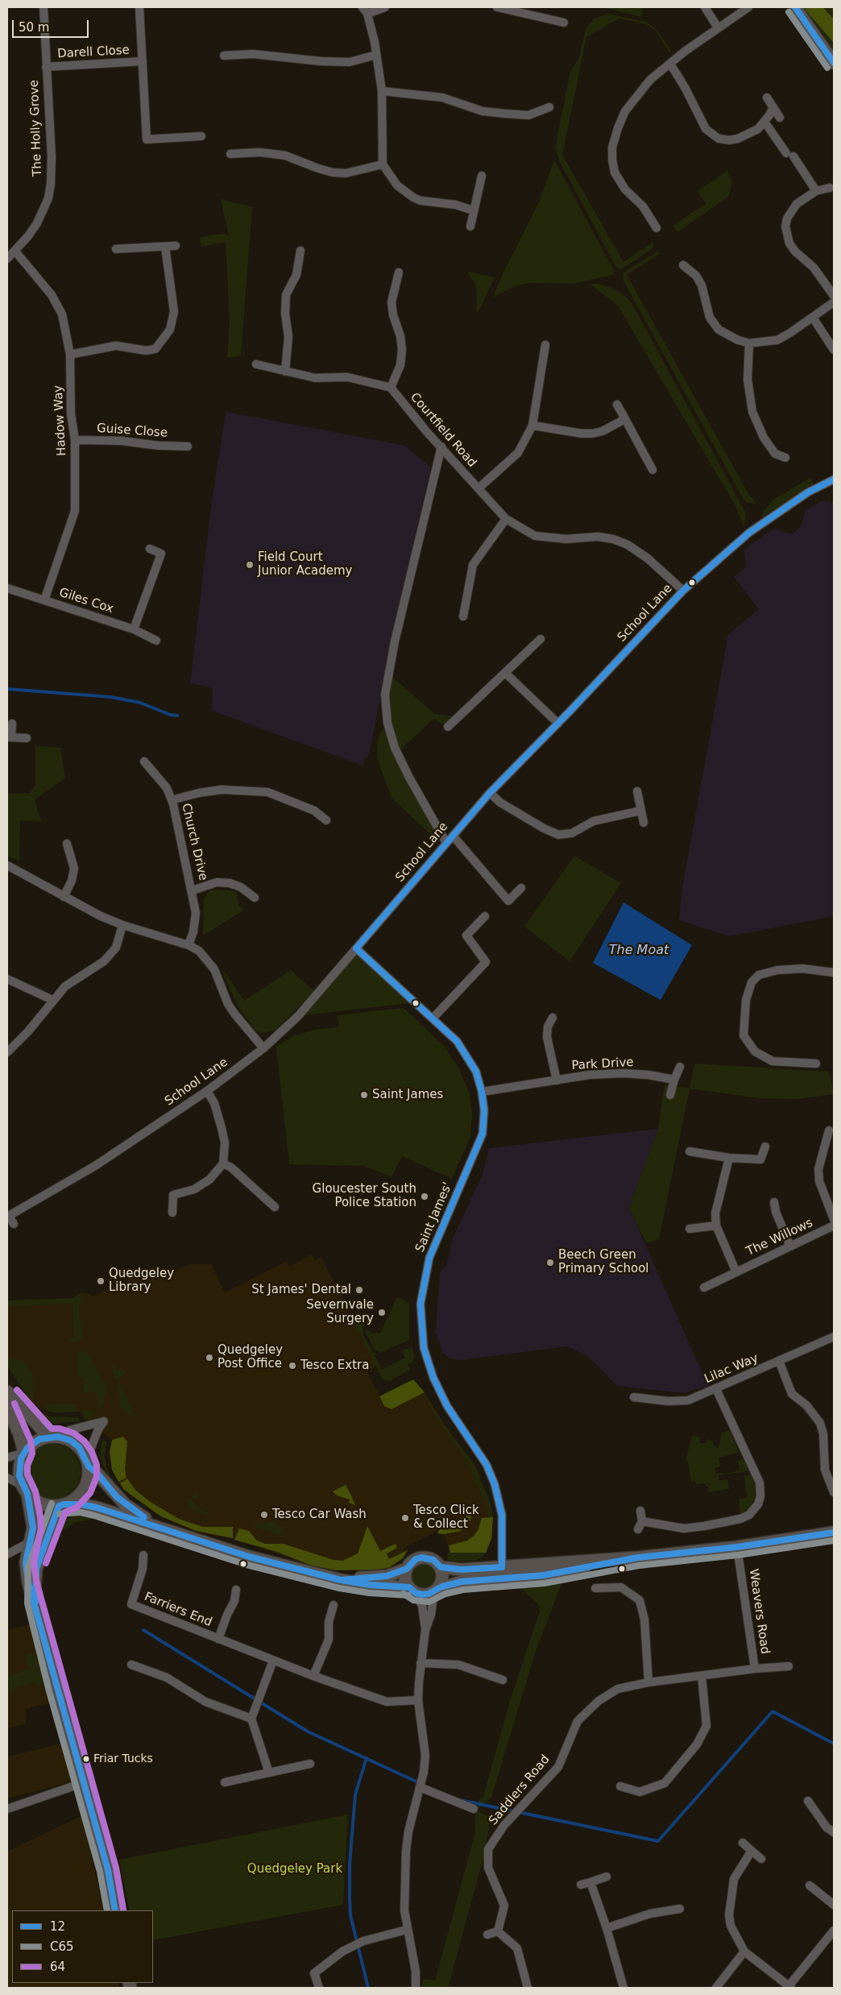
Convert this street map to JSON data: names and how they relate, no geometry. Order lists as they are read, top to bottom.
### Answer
{
  "streets": {
    "street": [
      "Darell Close",
      "The Holly Grove",
      "Hadow Way",
      "Courtfield Road",
      "Guise Close",
      "Giles Cox",
      "School Lane",
      "Church Drive",
      "Park Drive",
      "Saint James'",
      "The Willows",
      "Lilac Way",
      "Farriers End",
      "Weavers Road",
      "Saddlers Road"
    ]
  },
  "crossings": [
    ["Darell Close", "The Holly Grove"],
    ["The Holly Grove", "Hadow Way"],
    ["Hadow Way", "Guise Close"],
    ["Hadow Way", "Giles Cox"],
    ["Courtfield Road", "School Lane"],
    ["School Lane", "Saint James'"],
    ["Park Drive", "Saint James'"],
    ["Weavers Road", "Saddlers Road"]
  ],
  "water": ["The Moat"],
  "parks": ["Quedgeley Park"],
  "places": [
    "Field Court Junior Academy",
    "Saint James",
    "Gloucester South Police Station",
    "Beech Green Primary School",
    "Quedgeley Library",
    "St James' Dental",
    "Severnvale Surgery",
    "Quedgeley Post Office",
    "Tesco Extra",
    "Tesco Car Wash",
    "Tesco Click & Collect",
    "Friar Tucks"
  ],
  "lines": ["transit line 12", "transit line C65", "transit line 64"],
  "legend": ["12", "C65", "64"],
  "scale_bar": "50 m"
}
